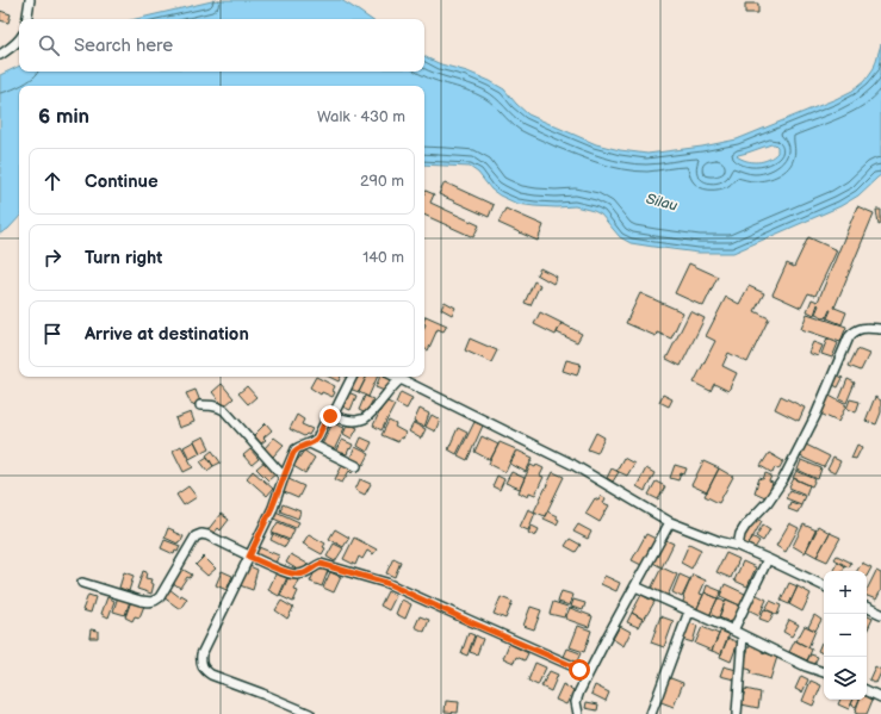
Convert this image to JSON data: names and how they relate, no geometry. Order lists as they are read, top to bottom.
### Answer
{
  "water": ["Silau"],
  "page": {
    "search": "Search here",
    "heading": ["6 min", "Walk · 430 m"],
    "list": [
      ["Continue", "290 m"],
      ["Turn right", "140 m"],
      "Arrive at destination"
    ],
    "map_buttons": ["+", "−"]
  }
}
